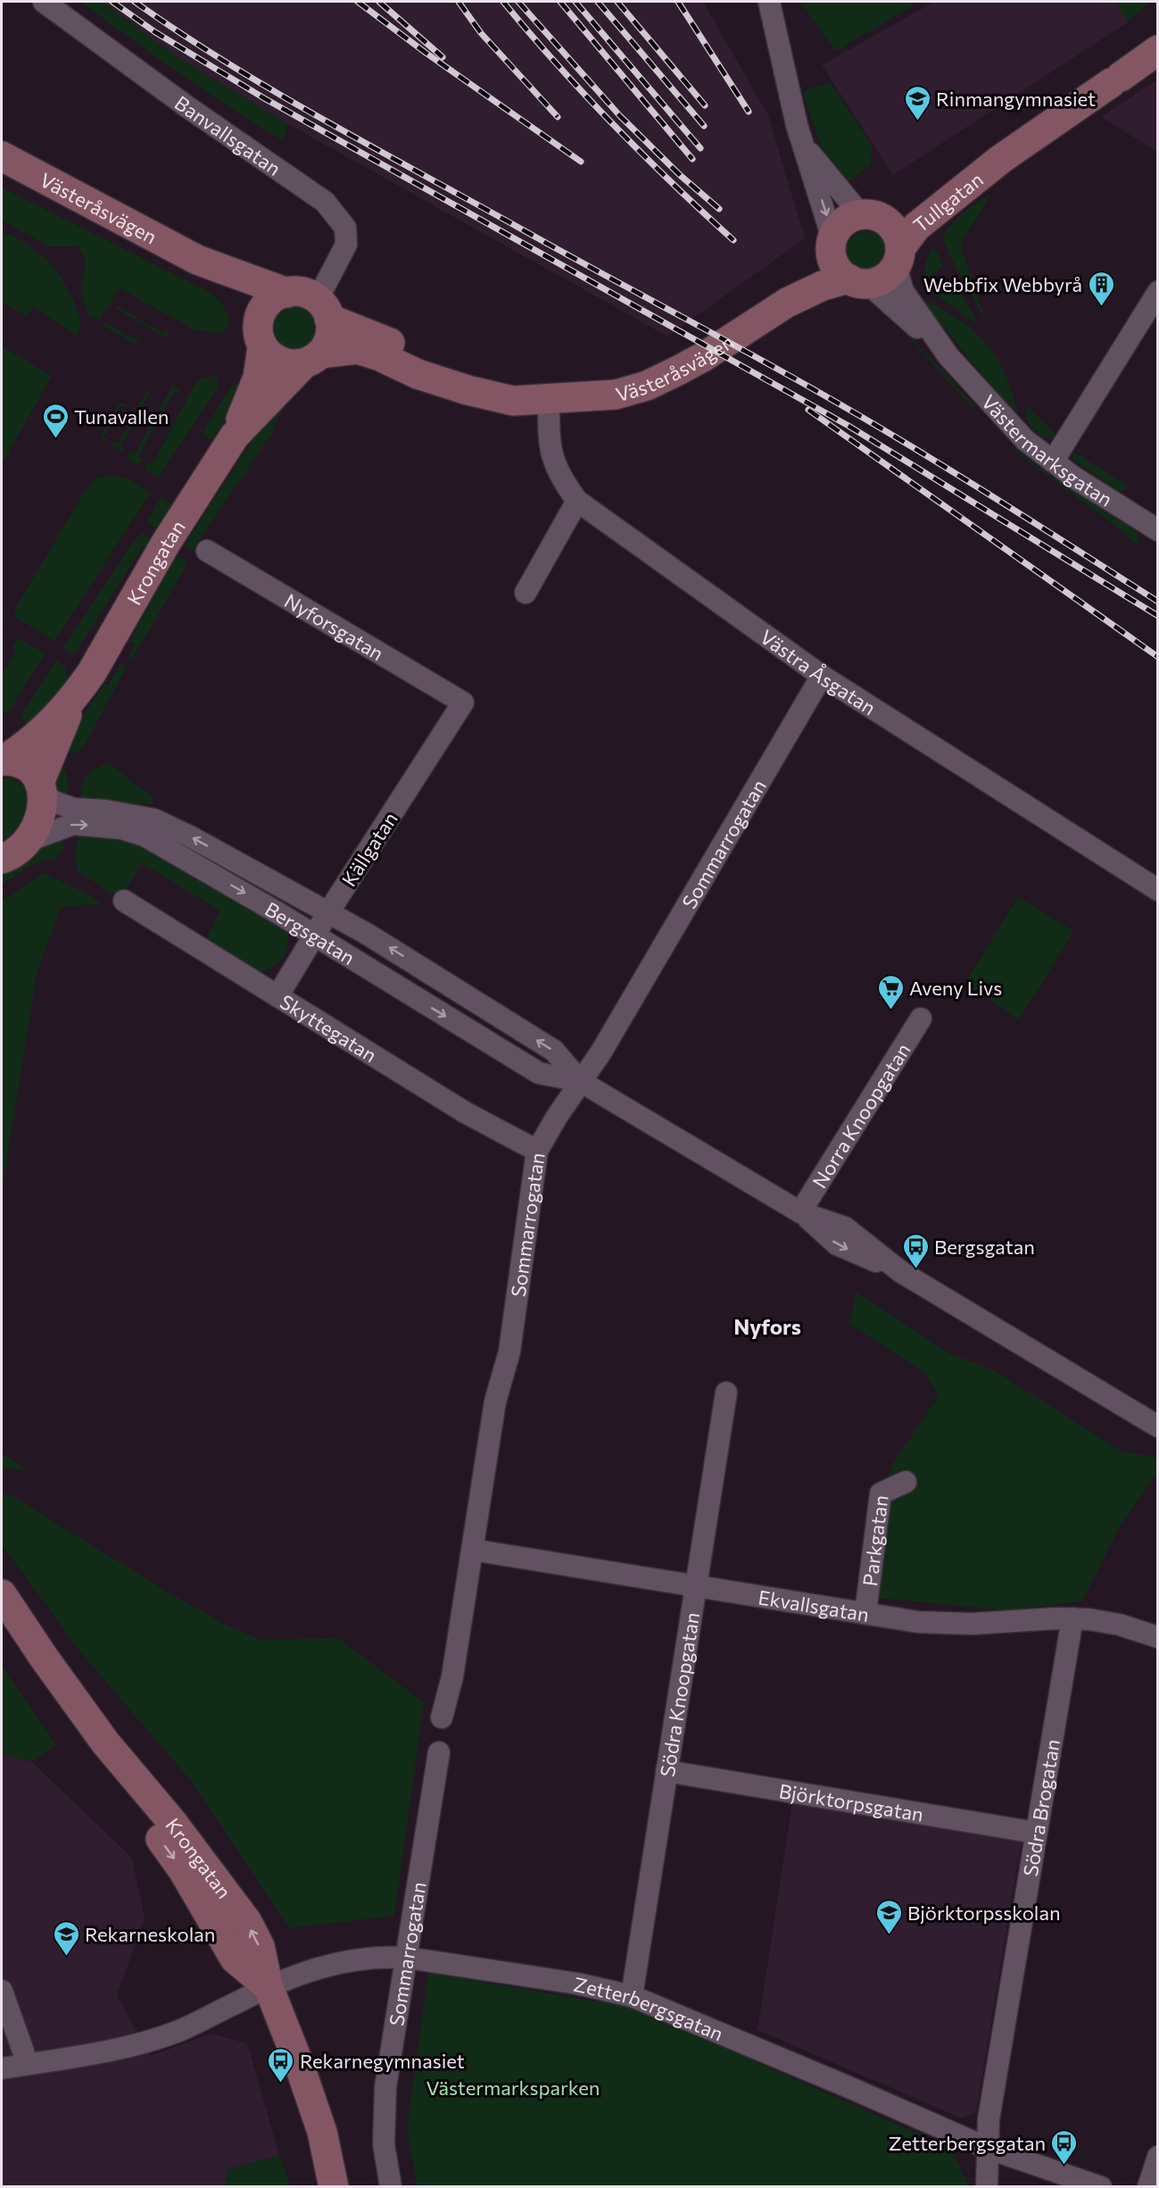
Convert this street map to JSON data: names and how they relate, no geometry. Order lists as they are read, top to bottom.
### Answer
{
  "streets": {
    "street": [
      "Banvallsgatan",
      "Tullgatan",
      "Västeråsvägen",
      "Västermarksgatan",
      "Krongatan",
      "Nyforsgatan",
      "Västra Åsgatan",
      "Sommarrogatan",
      "Källgatan",
      "Bergsgatan",
      "Skyttegatan",
      "Norra Knoopgatan",
      "Parkgatan",
      "Ekvallsgatan",
      "Södra Knoopgatan",
      "Björktorpsgatan",
      "Södra Brogatan",
      "Zetterbergsgatan"
    ]
  },
  "crossings": [
    ["Banvallsgatan", "Västeråsvägen"],
    ["Banvallsgatan", "Krongatan"],
    ["Tullgatan", "Västeråsvägen"],
    ["Tullgatan", "Västermarksgatan"],
    ["Västeråsvägen", "Västermarksgatan"],
    ["Västeråsvägen", "Krongatan"],
    ["Västeråsvägen", "Västra Åsgatan"],
    ["Krongatan", "Bergsgatan"],
    ["Krongatan", "Zetterbergsgatan"],
    ["Nyforsgatan", "Källgatan"],
    ["Västra Åsgatan", "Sommarrogatan"],
    ["Sommarrogatan", "Bergsgatan"],
    ["Sommarrogatan", "Skyttegatan"],
    ["Sommarrogatan", "Ekvallsgatan"],
    ["Sommarrogatan", "Zetterbergsgatan"],
    ["Källgatan", "Bergsgatan"],
    ["Källgatan", "Skyttegatan"],
    ["Bergsgatan", "Norra Knoopgatan"],
    ["Parkgatan", "Ekvallsgatan"],
    ["Ekvallsgatan", "Södra Knoopgatan"],
    ["Ekvallsgatan", "Södra Brogatan"],
    ["Södra Knoopgatan", "Björktorpsgatan"],
    ["Södra Knoopgatan", "Zetterbergsgatan"],
    ["Björktorpsgatan", "Södra Brogatan"],
    ["Södra Brogatan", "Zetterbergsgatan"]
  ],
  "districts": ["Nyfors"],
  "parks": ["Västermarksparken"],
  "places": {
    "school or university": ["Rinmangymnasiet", "Björktorpsskolan", "Rekarneskolan"],
    "building": ["Webbfix Webbyrå"],
    "sports": ["Tunavallen"],
    "supermarket": ["Aveny Livs"],
    "bus stop": ["Bergsgatan", "Rekarnegymnasiet", "Zetterbergsgatan"]
  }
}
